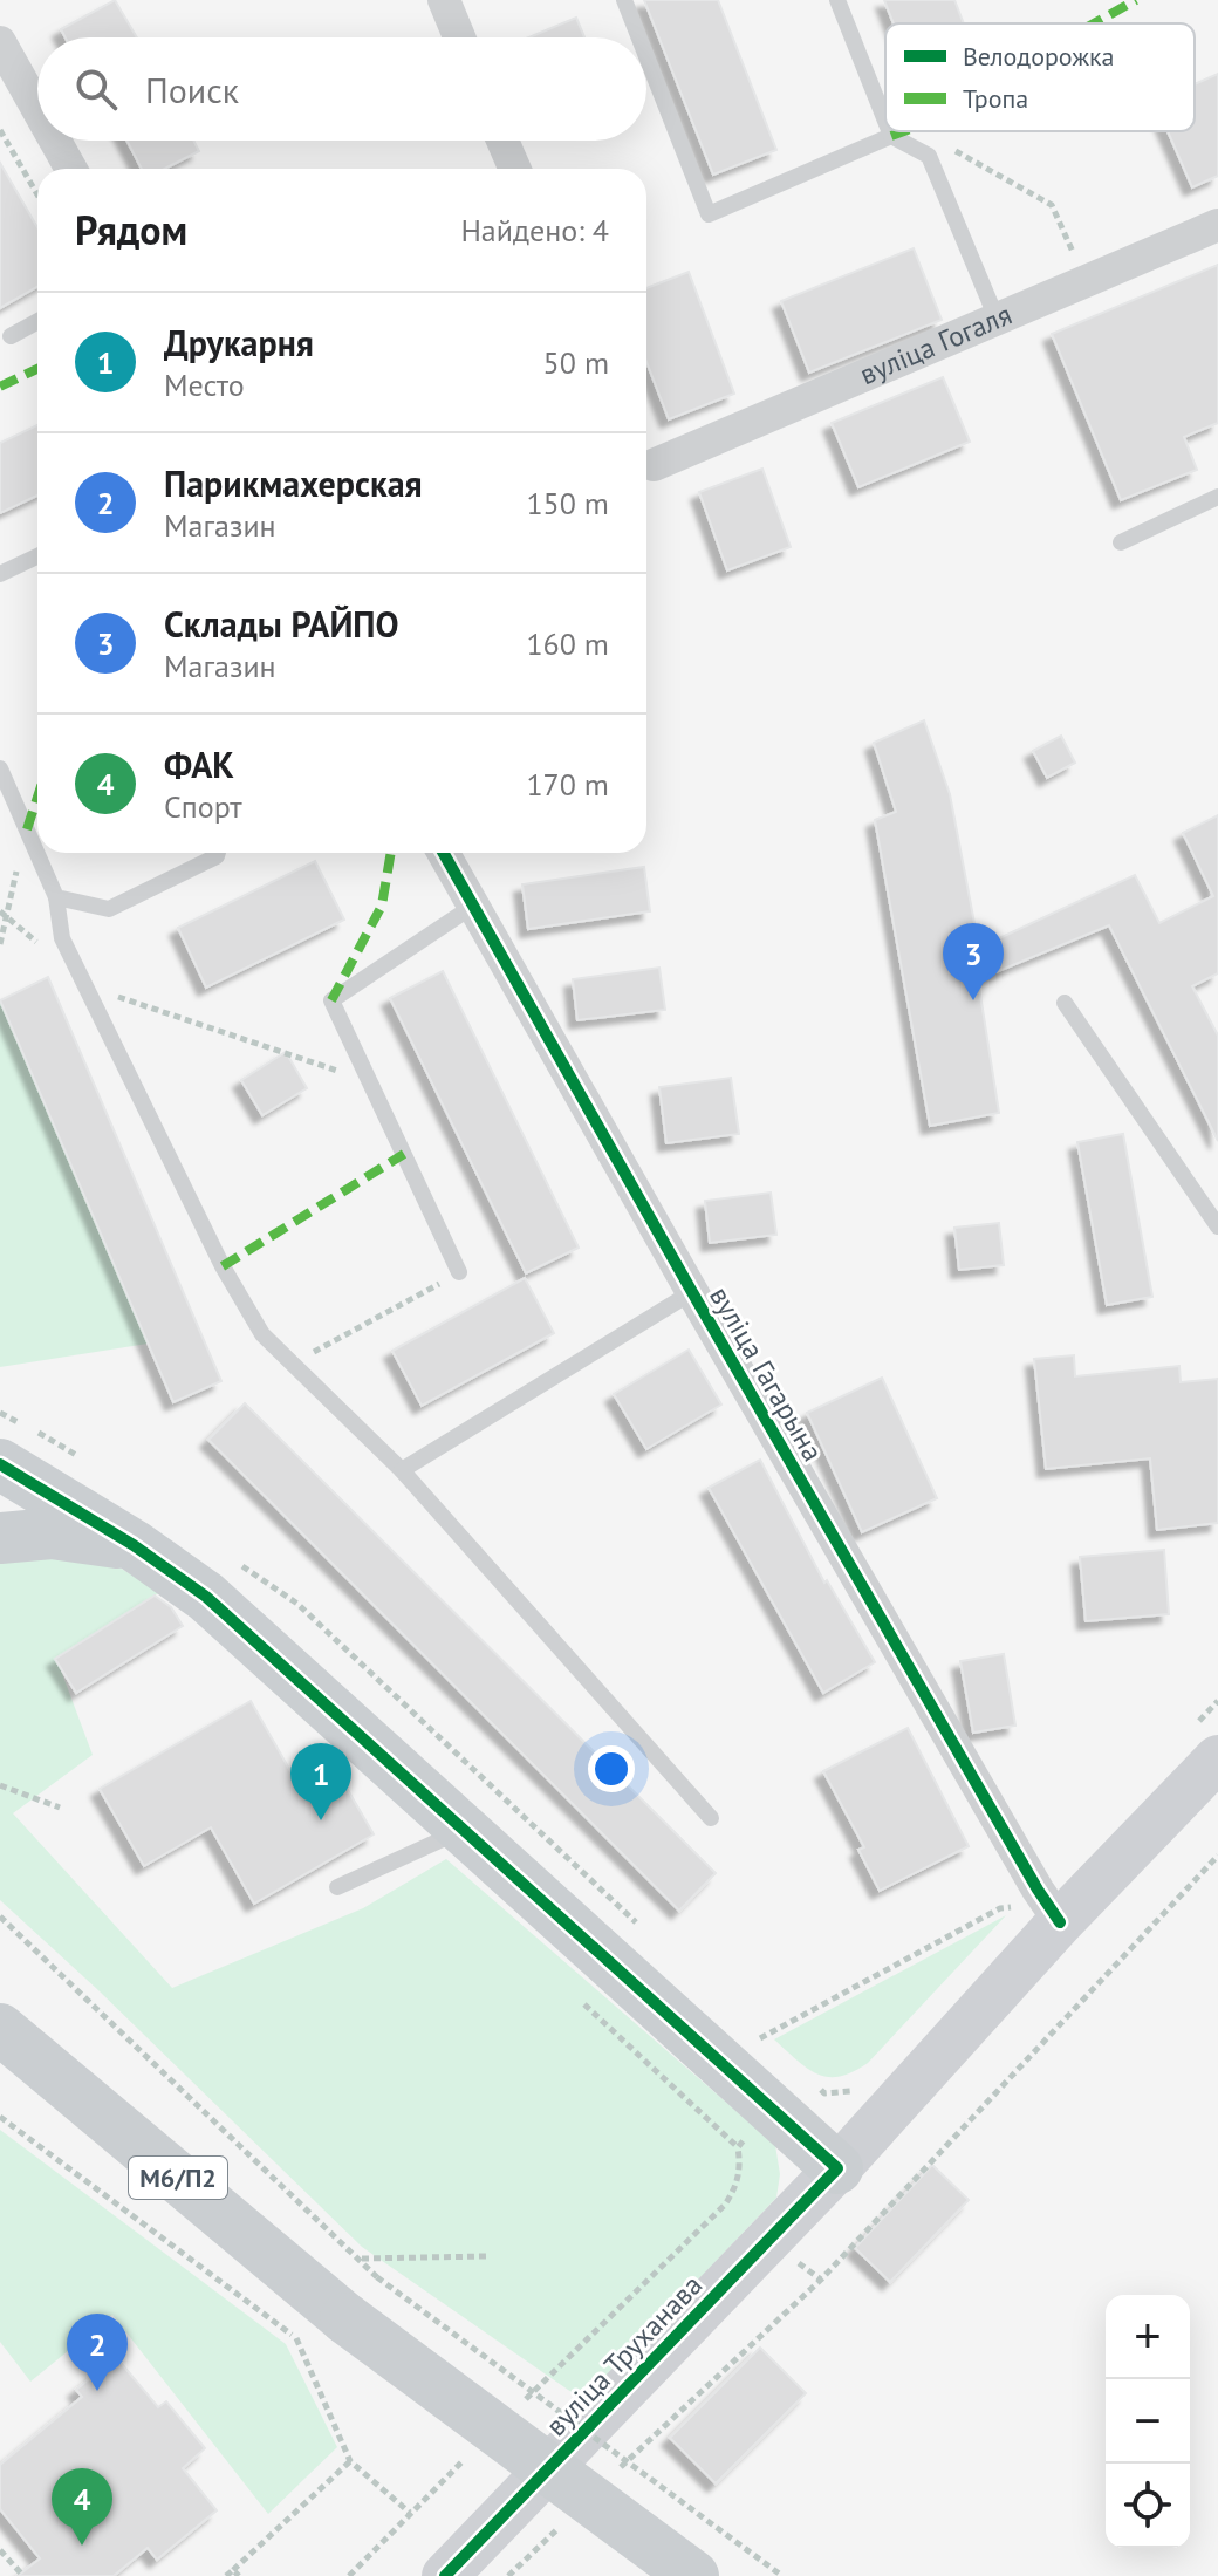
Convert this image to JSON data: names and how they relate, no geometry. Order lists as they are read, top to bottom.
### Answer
{
  "streets": {
    "main road": ["М6/П2", "вуліца Труханава"],
    "street": ["вуліца Гогаля", "вуліца Гагарына"]
  },
  "crossings": [
    ["вуліца Гагарына", "вуліца Труханава"]
  ],
  "legend": ["Велодорожка", "Тропа"],
  "page": {
    "search": "Поиск",
    "heading": ["Рядом", "Найдено: 4"],
    "list": [
      {
        "mark": "1",
        "name": "Друкарня",
        "note": "Место",
        "value": "50 m"
      },
      {
        "mark": "2",
        "name": "Парикмахерская",
        "note": "Магазин",
        "value": "150 m"
      },
      {
        "mark": "3",
        "name": "Склады РАЙПО",
        "note": "Магазин",
        "value": "160 m"
      },
      {
        "mark": "4",
        "name": "ФАК",
        "note": "Спорт",
        "value": "170 m"
      }
    ],
    "pins": [
      "3",
      "1",
      "2",
      "4"
    ],
    "map_buttons": ["+", "−"]
  }
}
